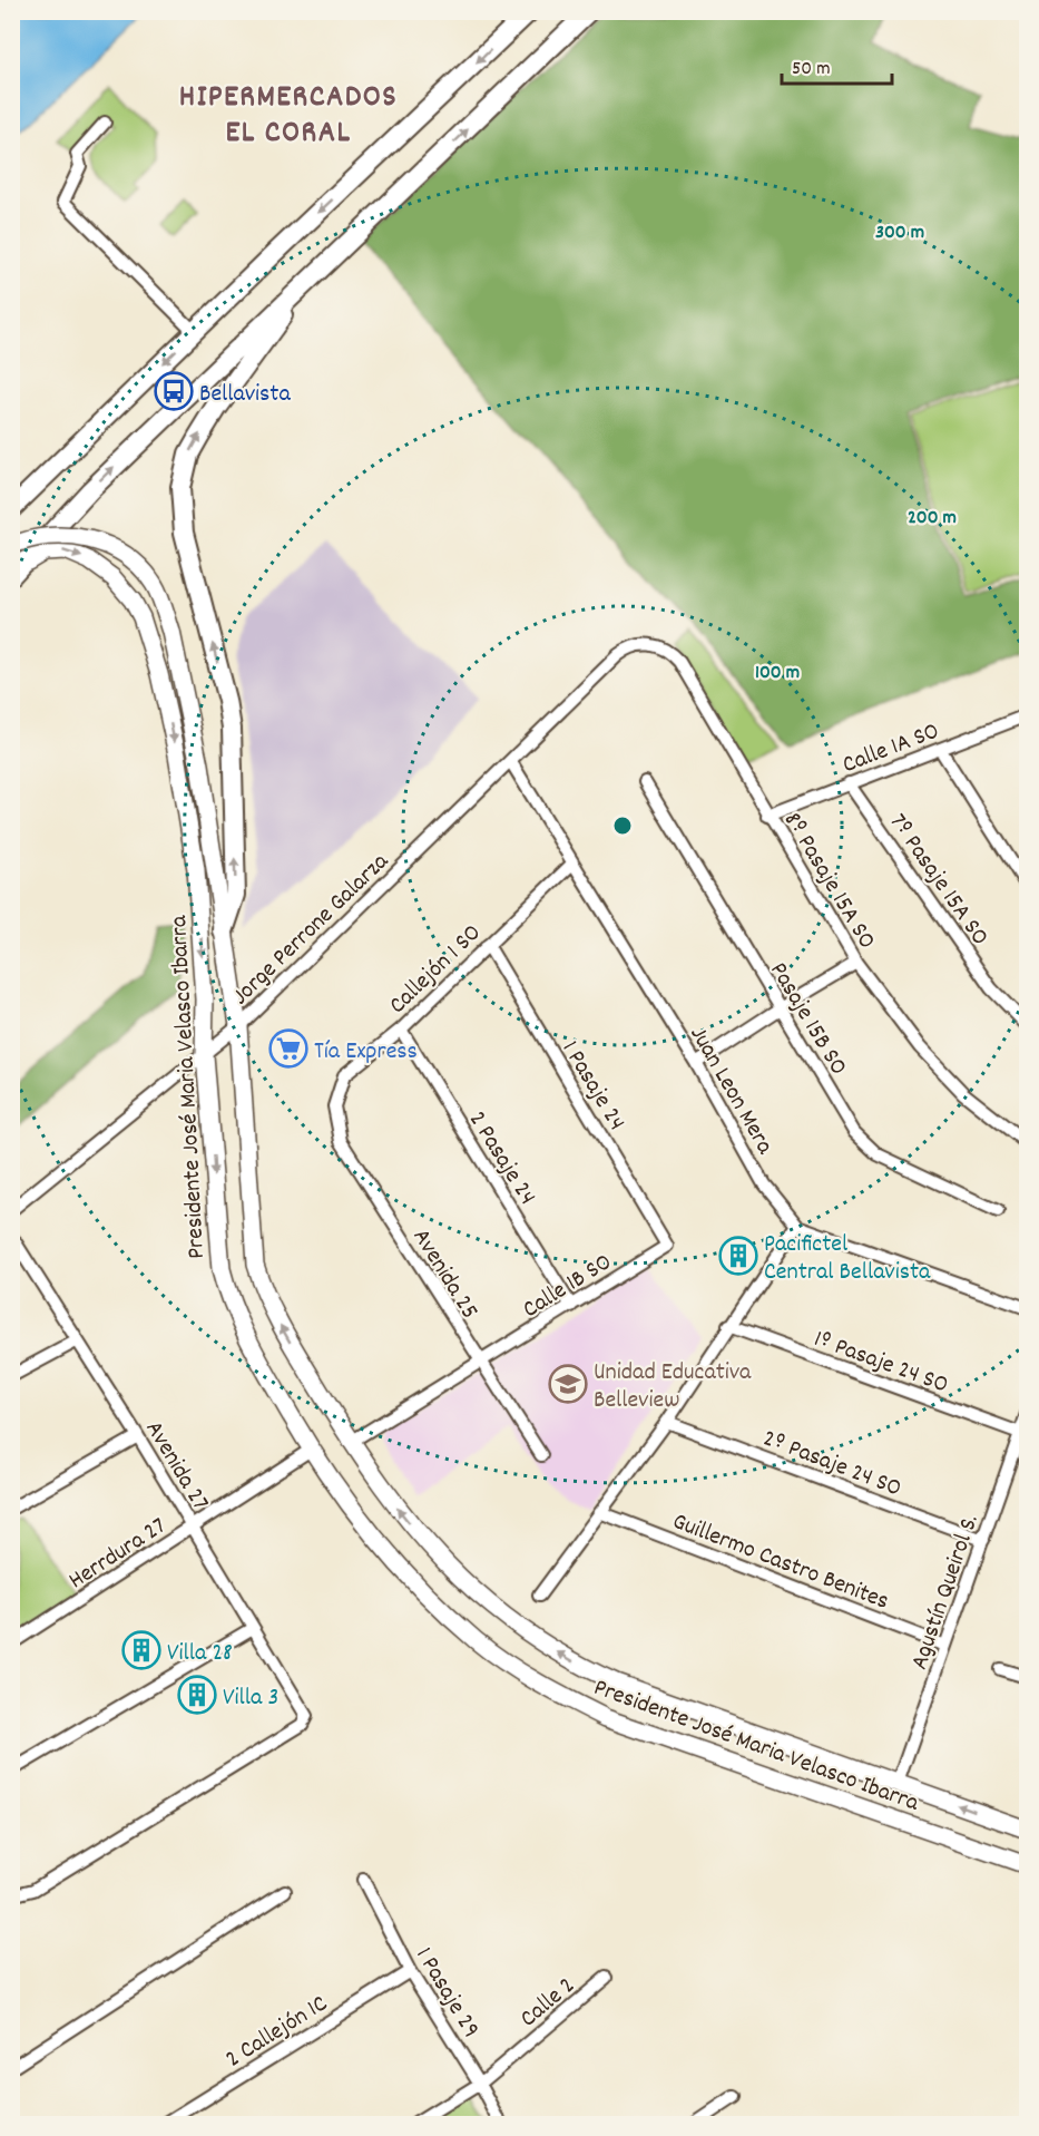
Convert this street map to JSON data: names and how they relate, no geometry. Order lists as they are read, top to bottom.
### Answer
{
  "streets": {
    "main road": ["Presidente José Maria Velasco Ibarra"],
    "street": [
      "Calle 1A SO",
      "7º Pasaje 15A SO",
      "8º Pasaje 15A SO",
      "Jorge Perrone Galarza",
      "Callejón 1 SO",
      "Pasaje 15B SO",
      "1 Pasaje 24",
      "Juan Leon Mera",
      "2 Pasaje 24",
      "Avenida 25",
      "Calle 1B SO",
      "1º Pasaje 24 SO",
      "2º Pasaje 24 SO",
      "Avenida 27",
      "Herrdura 27",
      "Guillermo Castro Benites",
      "Agustín Queirol S.",
      "1 Pasaje 29",
      "Calle 2",
      "2 Callejón 1C"
    ]
  },
  "crossings": [
    ["Calle 1A SO", "7º Pasaje 15A SO"],
    ["Calle 1A SO", "8º Pasaje 15A SO"],
    ["8º Pasaje 15A SO", "Jorge Perrone Galarza"],
    ["Jorge Perrone Galarza", "Presidente José Maria Velasco Ibarra"],
    ["Jorge Perrone Galarza", "Juan Leon Mera"],
    ["Callejón 1 SO", "1 Pasaje 24"],
    ["Callejón 1 SO", "Juan Leon Mera"],
    ["Callejón 1 SO", "2 Pasaje 24"],
    ["Callejón 1 SO", "Avenida 25"],
    ["1 Pasaje 24", "Calle 1B SO"],
    ["Presidente José Maria Velasco Ibarra", "Calle 1B SO"],
    ["Presidente José Maria Velasco Ibarra", "Herrdura 27"],
    ["Presidente José Maria Velasco Ibarra", "Agustín Queirol S."],
    ["2 Pasaje 24", "Calle 1B SO"],
    ["Avenida 25", "Calle 1B SO"],
    ["1º Pasaje 24 SO", "Agustín Queirol S."],
    ["2º Pasaje 24 SO", "Agustín Queirol S."],
    ["Avenida 27", "Herrdura 27"],
    ["Guillermo Castro Benites", "Agustín Queirol S."],
    ["1 Pasaje 29", "Calle 2"],
    ["1 Pasaje 29", "2 Callejón 1C"]
  ],
  "districts": ["HIPERMERCADOS EL CORAL"],
  "places": {
    "bus stop": ["Bellavista"],
    "supermarket": ["Tía Express"],
    "building": ["Pacifictel Central Bellavista", "Villa 28", "Villa 3"],
    "school or university": ["Unidad Educativa Belleview"]
  },
  "scale_bar": "50 m",
  "rings": ["300 m", "200 m", "100 m"]
}
